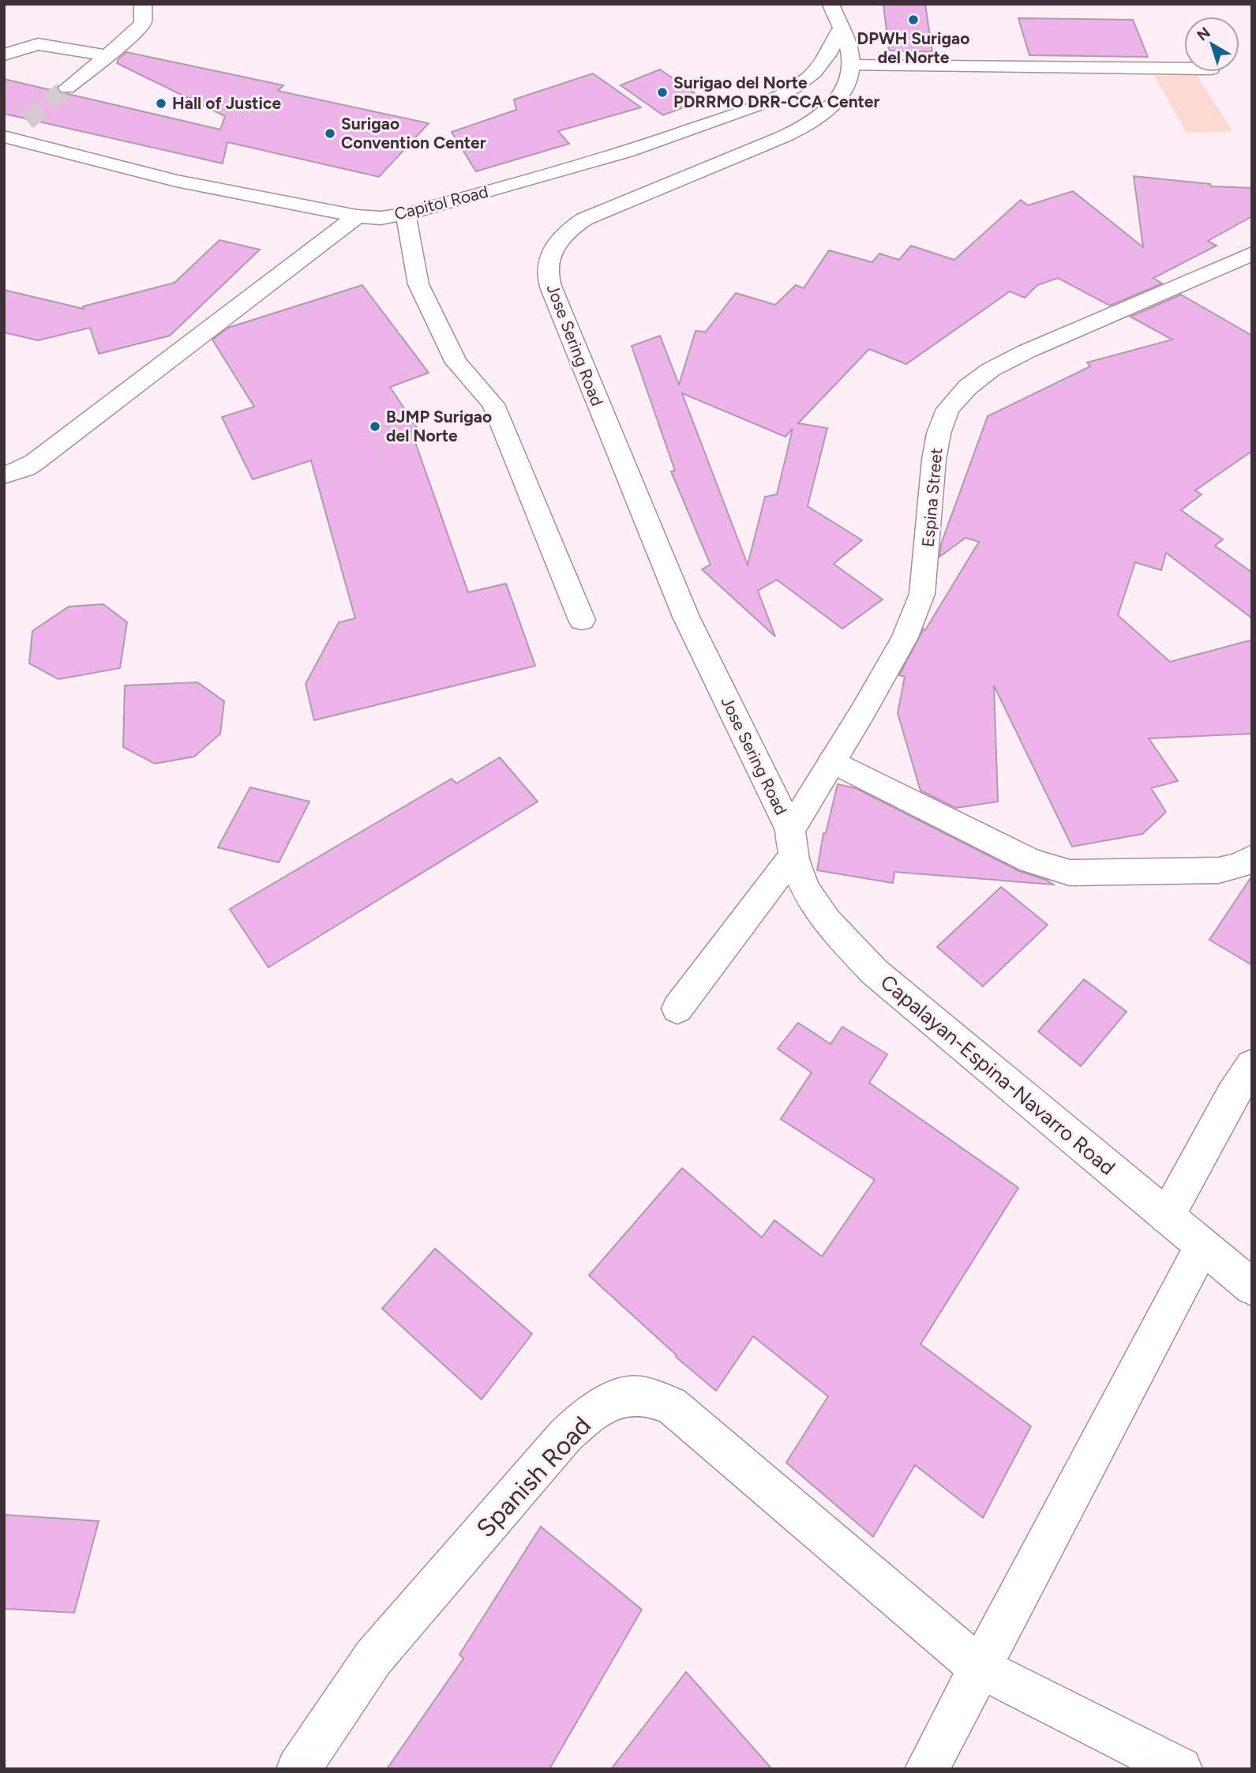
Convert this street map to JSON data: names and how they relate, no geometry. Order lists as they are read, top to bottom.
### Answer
{
  "streets": {
    "main road": [
      "Capitol Road",
      "Jose Sering Road",
      "Espina Street",
      "Capalayan-Espina-Navarro Road",
      "Spanish Road"
    ]
  },
  "crossings": [
    ["Jose Sering Road", "Espina Street"],
    ["Jose Sering Road", "Capalayan-Espina-Navarro Road"],
    ["Espina Street", "Capalayan-Espina-Navarro Road"]
  ],
  "places": [
    "DPWH Surigao del Norte",
    "Surigao del Norte PDRRMO DRR-CCA Center",
    "Hall of Justice",
    "Surigao Convention Center",
    "BJMP Surigao del Norte"
  ],
  "north": "top left"
}
